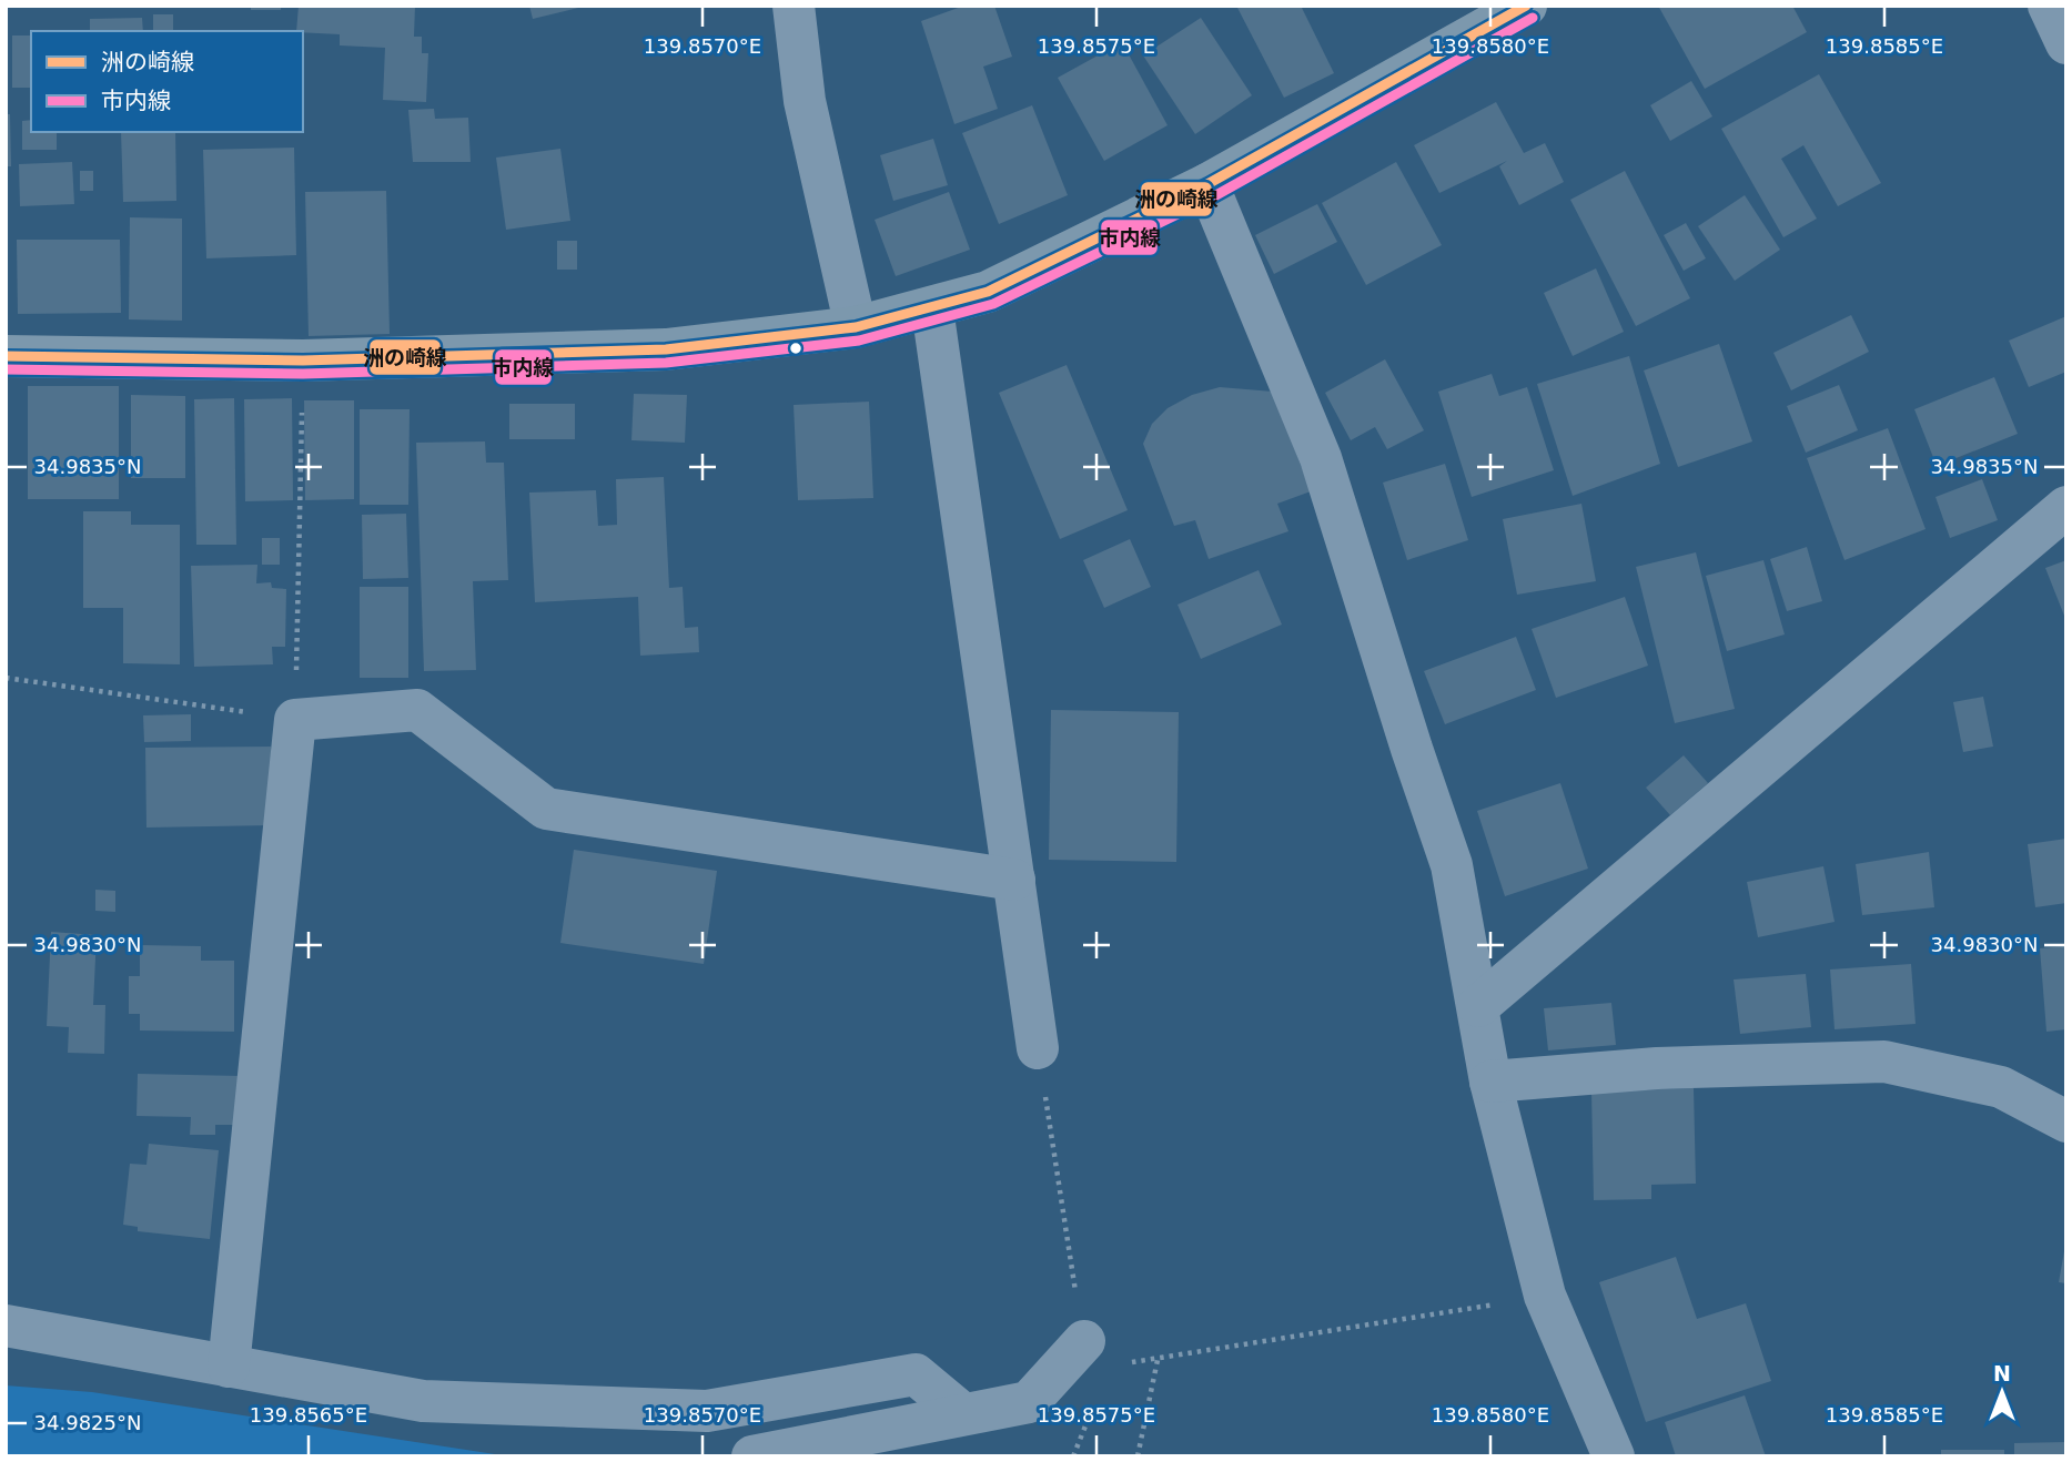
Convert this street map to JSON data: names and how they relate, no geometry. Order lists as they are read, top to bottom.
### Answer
{
  "lines": ["transit line 洲の崎線", "transit line 市内線"],
  "legend": ["洲の崎線", "市内線"],
  "north": "top",
  "coordinates": [
    "139.8570°E",
    "139.8575°E",
    "139.8580°E",
    "139.8585°E",
    "34.9835°N",
    "34.9830°N",
    "139.8565°E",
    "34.9825°N"
  ]
}
